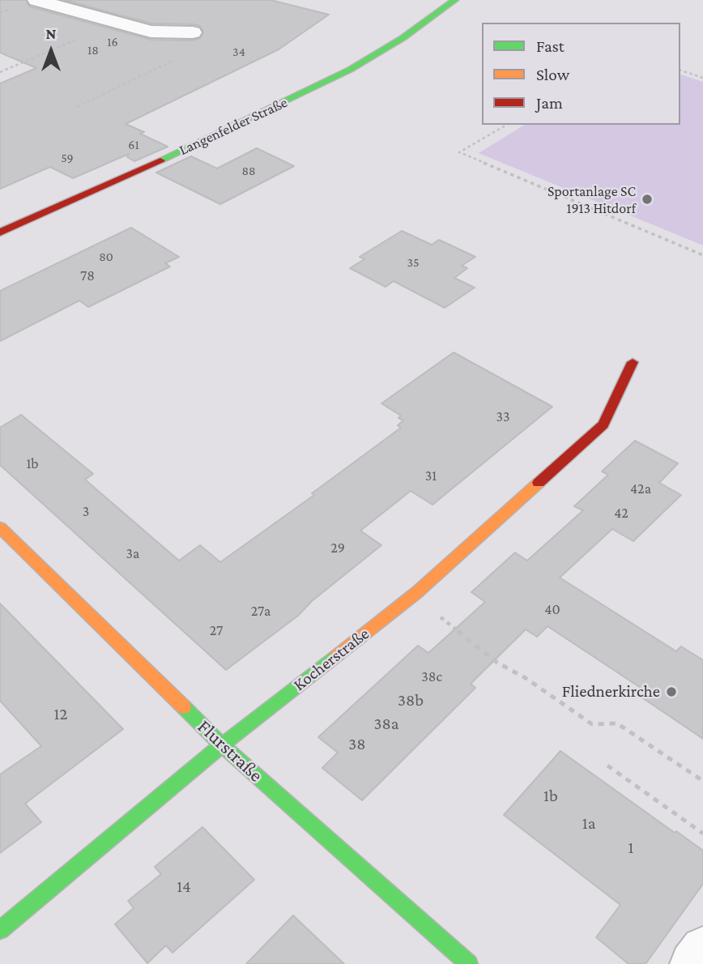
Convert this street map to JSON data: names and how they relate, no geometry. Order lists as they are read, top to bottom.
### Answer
{
  "streets": {
    "street": ["Langenfelder Straße", "Kocherstraße", "Flurstraße"]
  },
  "crossings": [
    ["Kocherstraße", "Flurstraße"]
  ],
  "places": ["Sportanlage SC 1913 Hitdorf", "Fliednerkirche"],
  "house_numbers": [
    "16",
    "18",
    "34",
    "61",
    "59",
    "88",
    "80",
    "35",
    "78",
    "33",
    "1b",
    "31",
    "42a",
    "3",
    "42",
    "29",
    "3a",
    "40",
    "27a",
    "27",
    "38c",
    "38b",
    "12",
    "38a",
    "38",
    "1b",
    "1a",
    "1",
    "14"
  ],
  "legend": ["Fast", "Slow", "Jam"],
  "north": "top"
}
